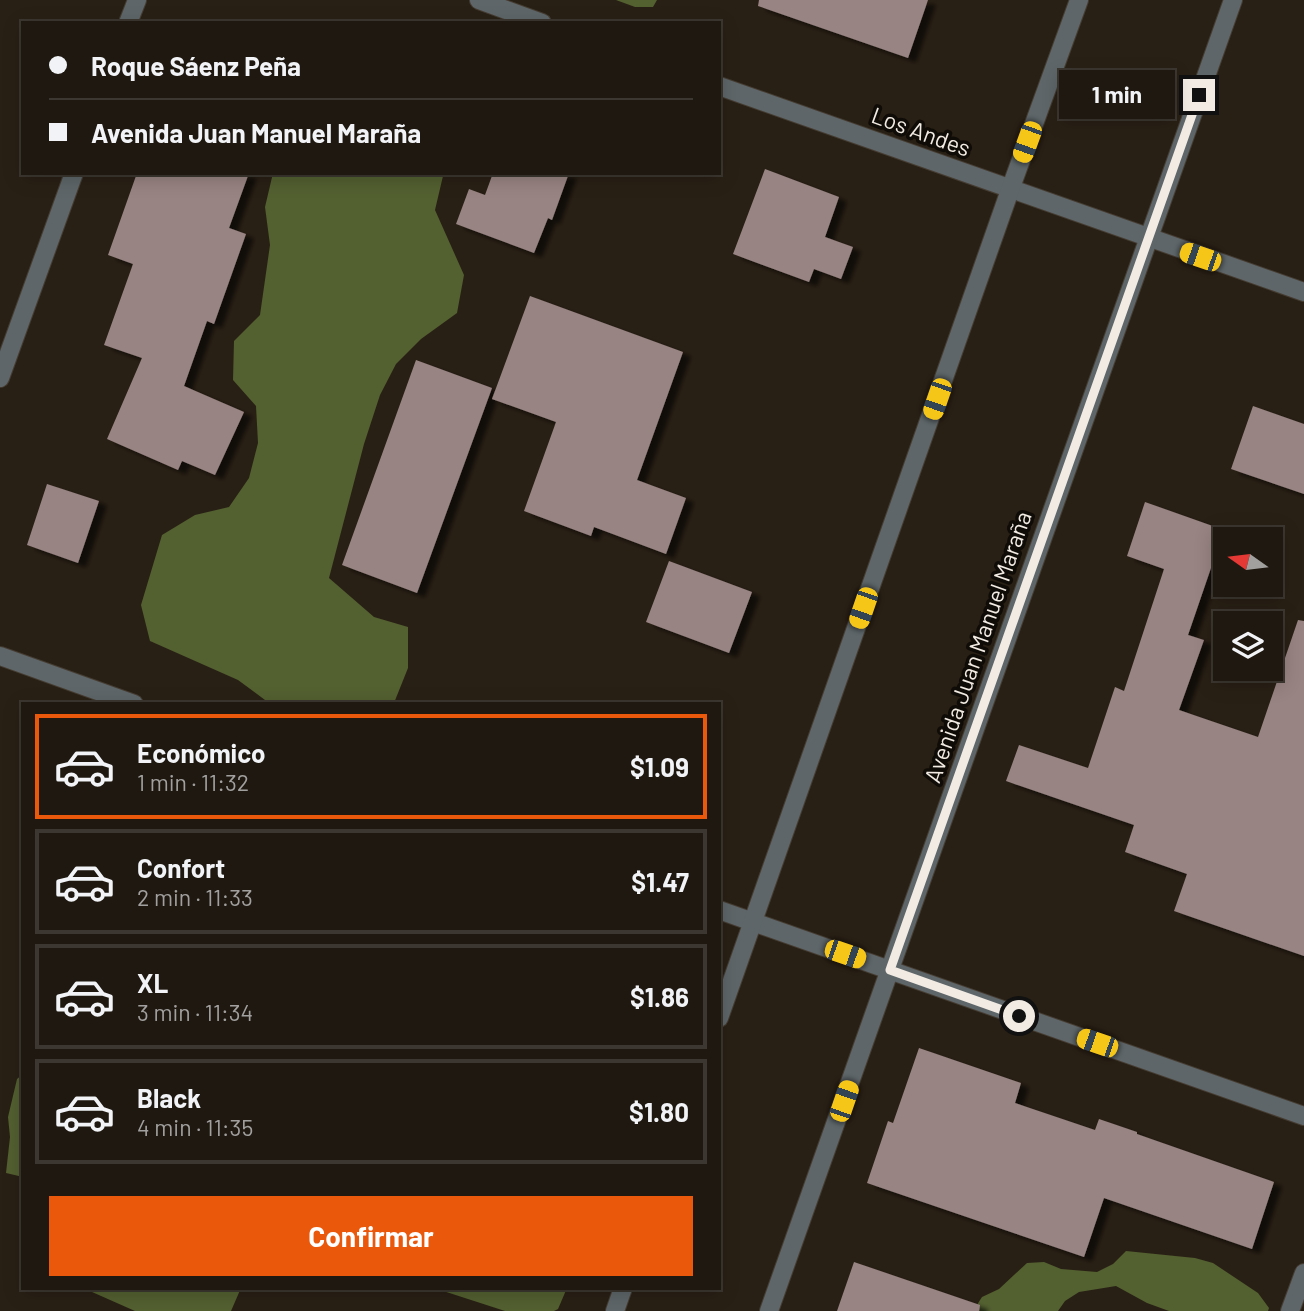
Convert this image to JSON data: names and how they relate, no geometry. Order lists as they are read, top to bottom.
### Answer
{
  "streets": {
    "street": ["Los Andes", "Avenida Juan Manuel Maraña"]
  },
  "crossings": [
    ["Los Andes", "Avenida Juan Manuel Maraña"]
  ],
  "north": "left",
  "page": {
    "banner": ["Roque Sáenz Peña", "Avenida Juan Manuel Maraña"],
    "bubble": "1 min",
    "list": [
      {
        "name": "Económico",
        "note": "1 min · 11:32",
        "value": "$1.09"
      },
      {
        "name": "Confort",
        "note": "2 min · 11:33",
        "value": "$1.47"
      },
      {
        "name": "XL",
        "note": "3 min · 11:34",
        "value": "$1.86"
      },
      {
        "name": "Black",
        "note": "4 min · 11:35",
        "value": "$1.80"
      }
    ],
    "buttons": "Confirmar"
  }
}
